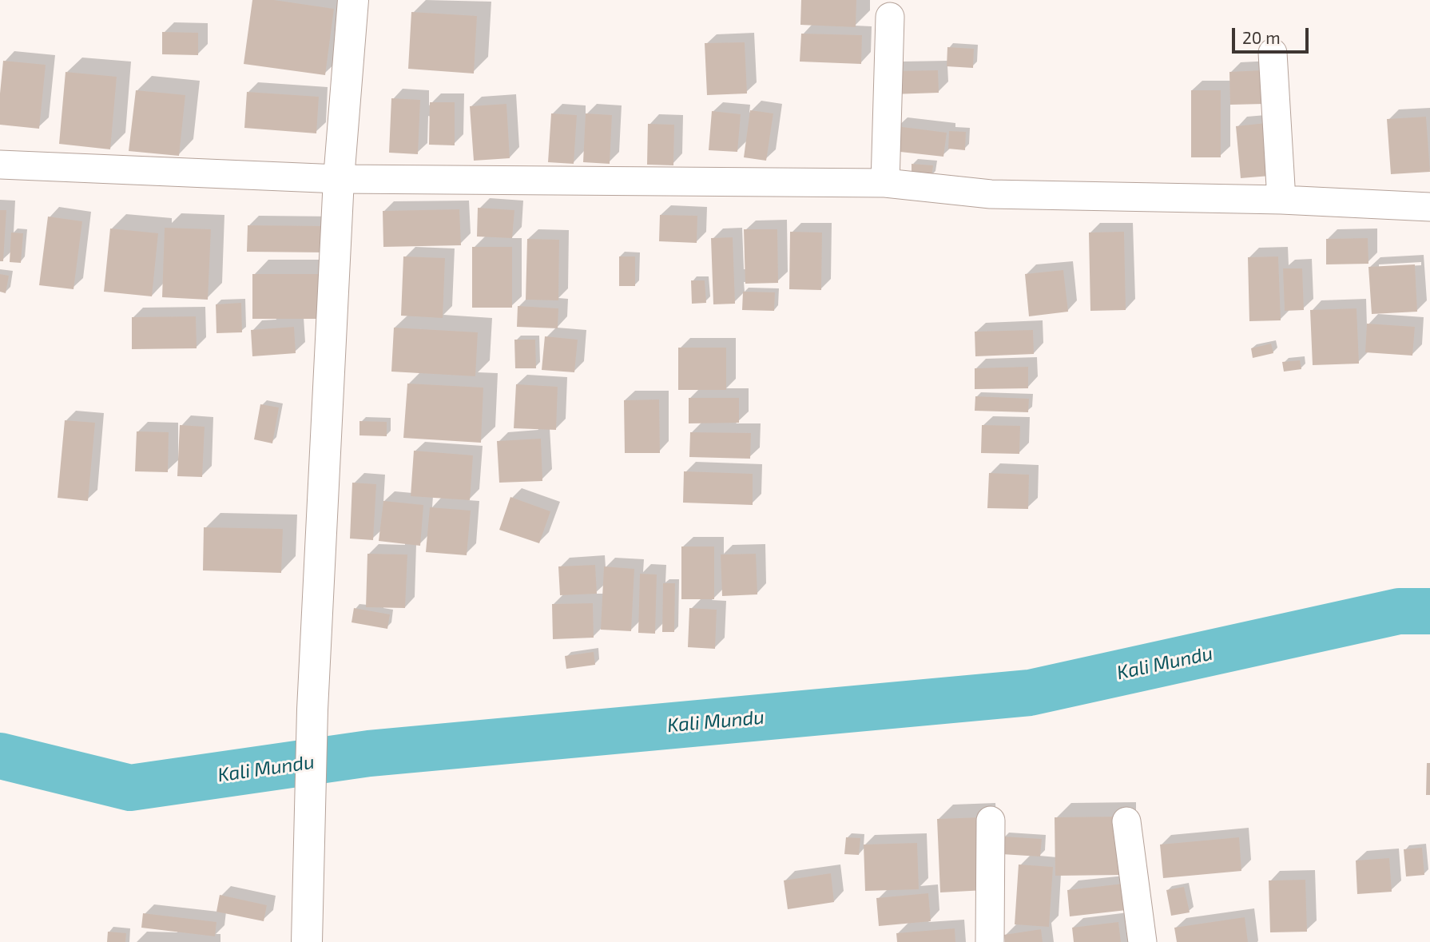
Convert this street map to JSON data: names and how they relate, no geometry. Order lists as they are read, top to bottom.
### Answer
{
  "water": ["Kali Mundu"],
  "scale_bar": "20 m"
}
